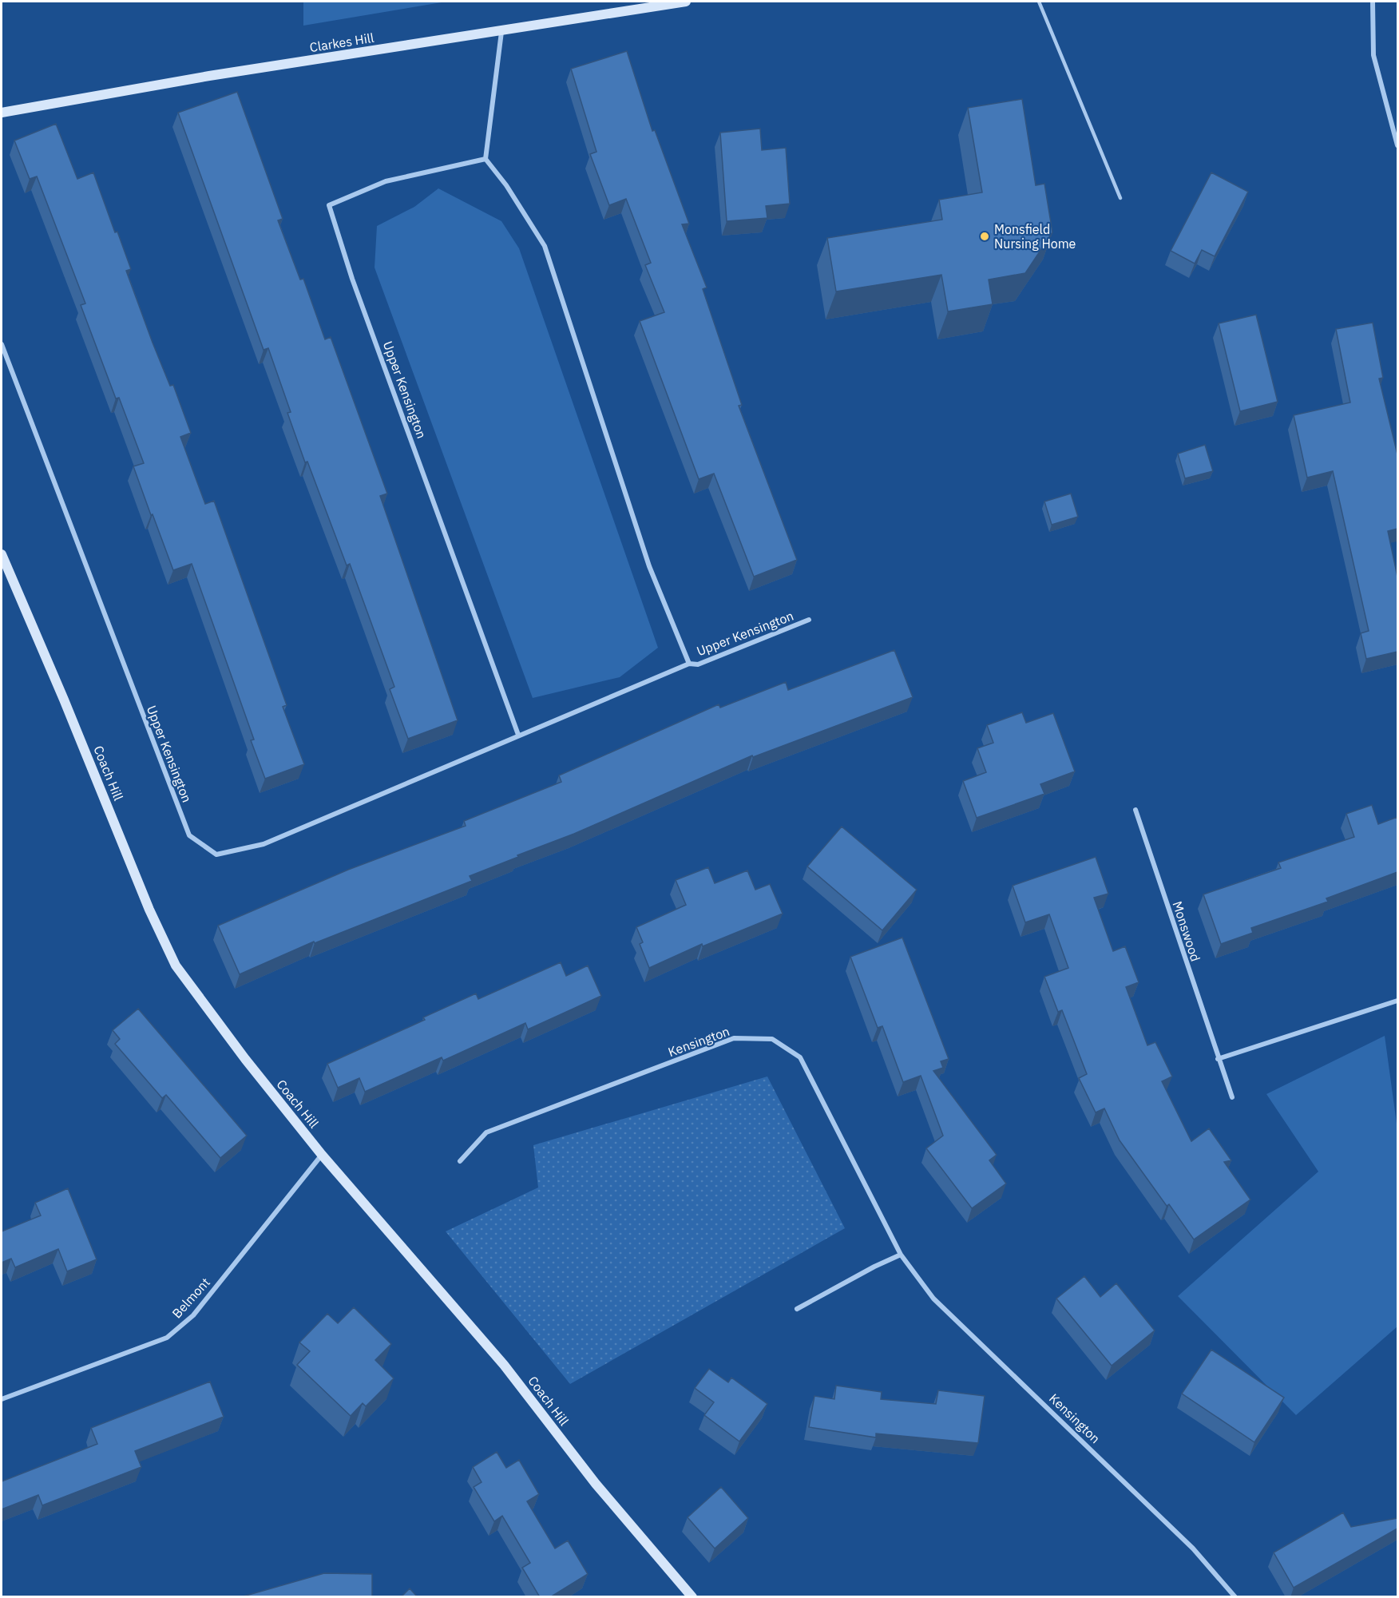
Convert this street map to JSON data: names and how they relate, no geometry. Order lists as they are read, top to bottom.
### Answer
{
  "streets": {
    "street": [
      "Clarkes Hill",
      "Upper Kensington",
      "Coach Hill",
      "Monswood",
      "Kensington",
      "Belmont"
    ]
  },
  "crossings": [
    ["Coach Hill", "Belmont"]
  ],
  "places": ["Monsfield Nursing Home"]
}
